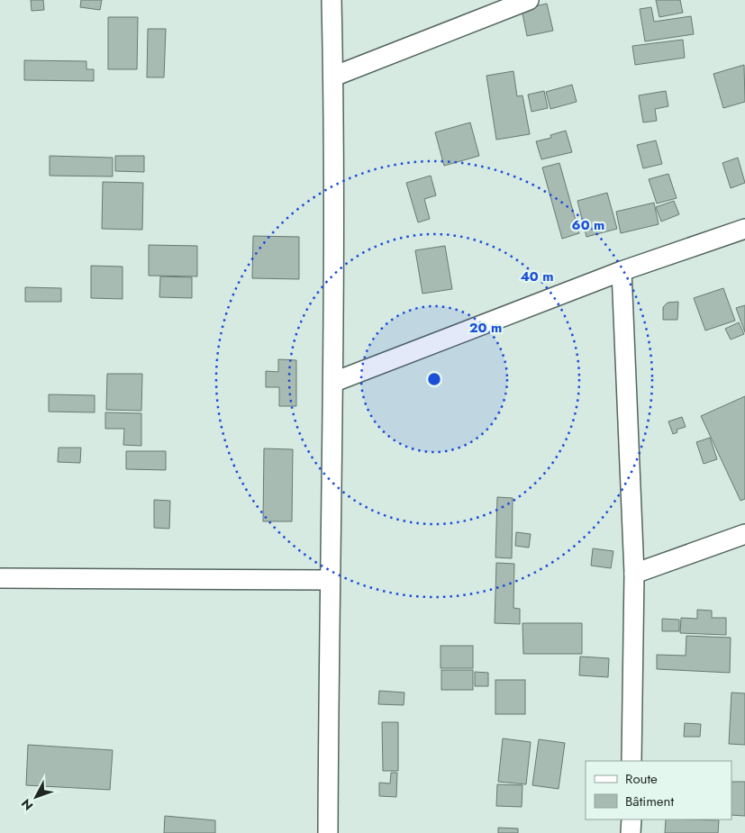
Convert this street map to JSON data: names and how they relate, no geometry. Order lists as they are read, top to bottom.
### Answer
{
  "legend": ["Route", "Bâtiment"],
  "north": "bottom left",
  "rings": ["60 m", "40 m", "20 m"]
}
